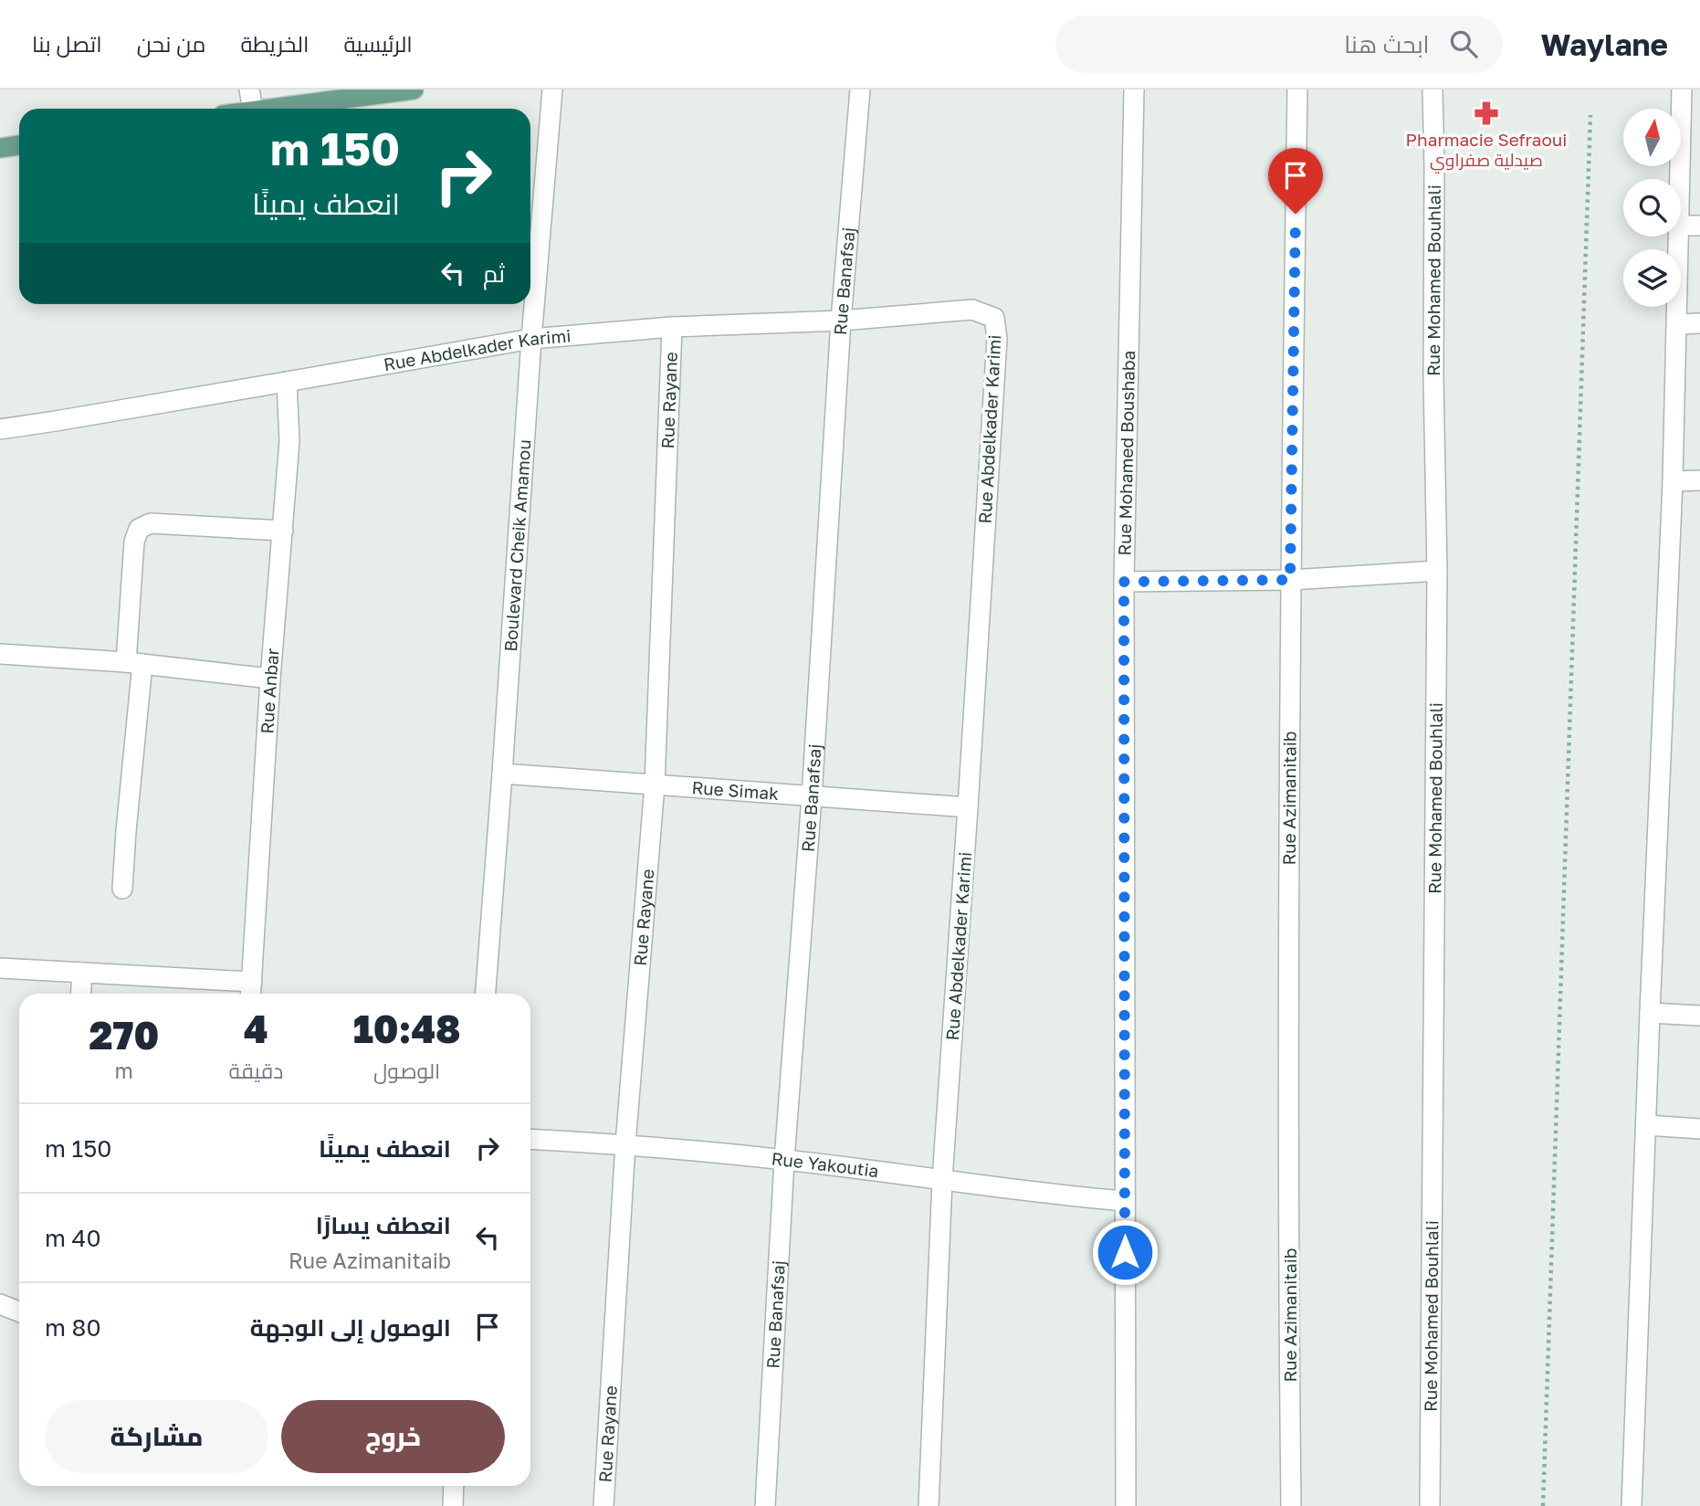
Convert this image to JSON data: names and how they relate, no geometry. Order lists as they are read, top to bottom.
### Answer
{
  "streets": {
    "street": [
      "Rue Mohamed Bouhlali",
      "Rue Banafsaj",
      "Rue Abdelkader Karimi",
      "Rue Rayane",
      "Rue Mohamed Boushaba",
      "Boulevard Cheik Amamou",
      "Rue Anbar",
      "Rue Simak",
      "Rue Azimanitaib",
      "Rue Yakoutia"
    ]
  },
  "crossings": [
    ["Rue Banafsaj", "Rue Abdelkader Karimi"],
    ["Rue Banafsaj", "Rue Simak"],
    ["Rue Banafsaj", "Rue Yakoutia"],
    ["Rue Abdelkader Karimi", "Rue Rayane"],
    ["Rue Abdelkader Karimi", "Boulevard Cheik Amamou"],
    ["Rue Abdelkader Karimi", "Rue Anbar"],
    ["Rue Abdelkader Karimi", "Rue Simak"],
    ["Rue Abdelkader Karimi", "Rue Yakoutia"],
    ["Rue Rayane", "Rue Simak"],
    ["Rue Rayane", "Rue Yakoutia"],
    ["Rue Mohamed Boushaba", "Rue Yakoutia"],
    ["Boulevard Cheik Amamou", "Rue Simak"]
  ],
  "places": {
    "pharmacy": ["Pharmacie Sefraoui صيدلية صفراوي"]
  },
  "north": "top",
  "page": {
    "header": "Waylane",
    "search": "ابحث هنا",
    "nav": [
      "الرئيسية",
      "الخريطة",
      "من نحن",
      "اتصل بنا"
    ],
    "turn": ["150 m", "انعطف يمينًا"],
    "then": "ثم",
    "eta": [
      "10:48",
      "الوصول",
      "4",
      "دقيقة",
      "270",
      "m"
    ],
    "list": [
      {
        "name": "انعطف يمينًا",
        "value": "150 m"
      },
      {
        "name": "انعطف يسارًا",
        "note": "Rue Azimanitaib",
        "value": "40 m"
      },
      {
        "name": "الوصول إلى الوجهة",
        "value": "80 m"
      }
    ],
    "buttons": ["خروج", "مشاركة"]
  }
}
